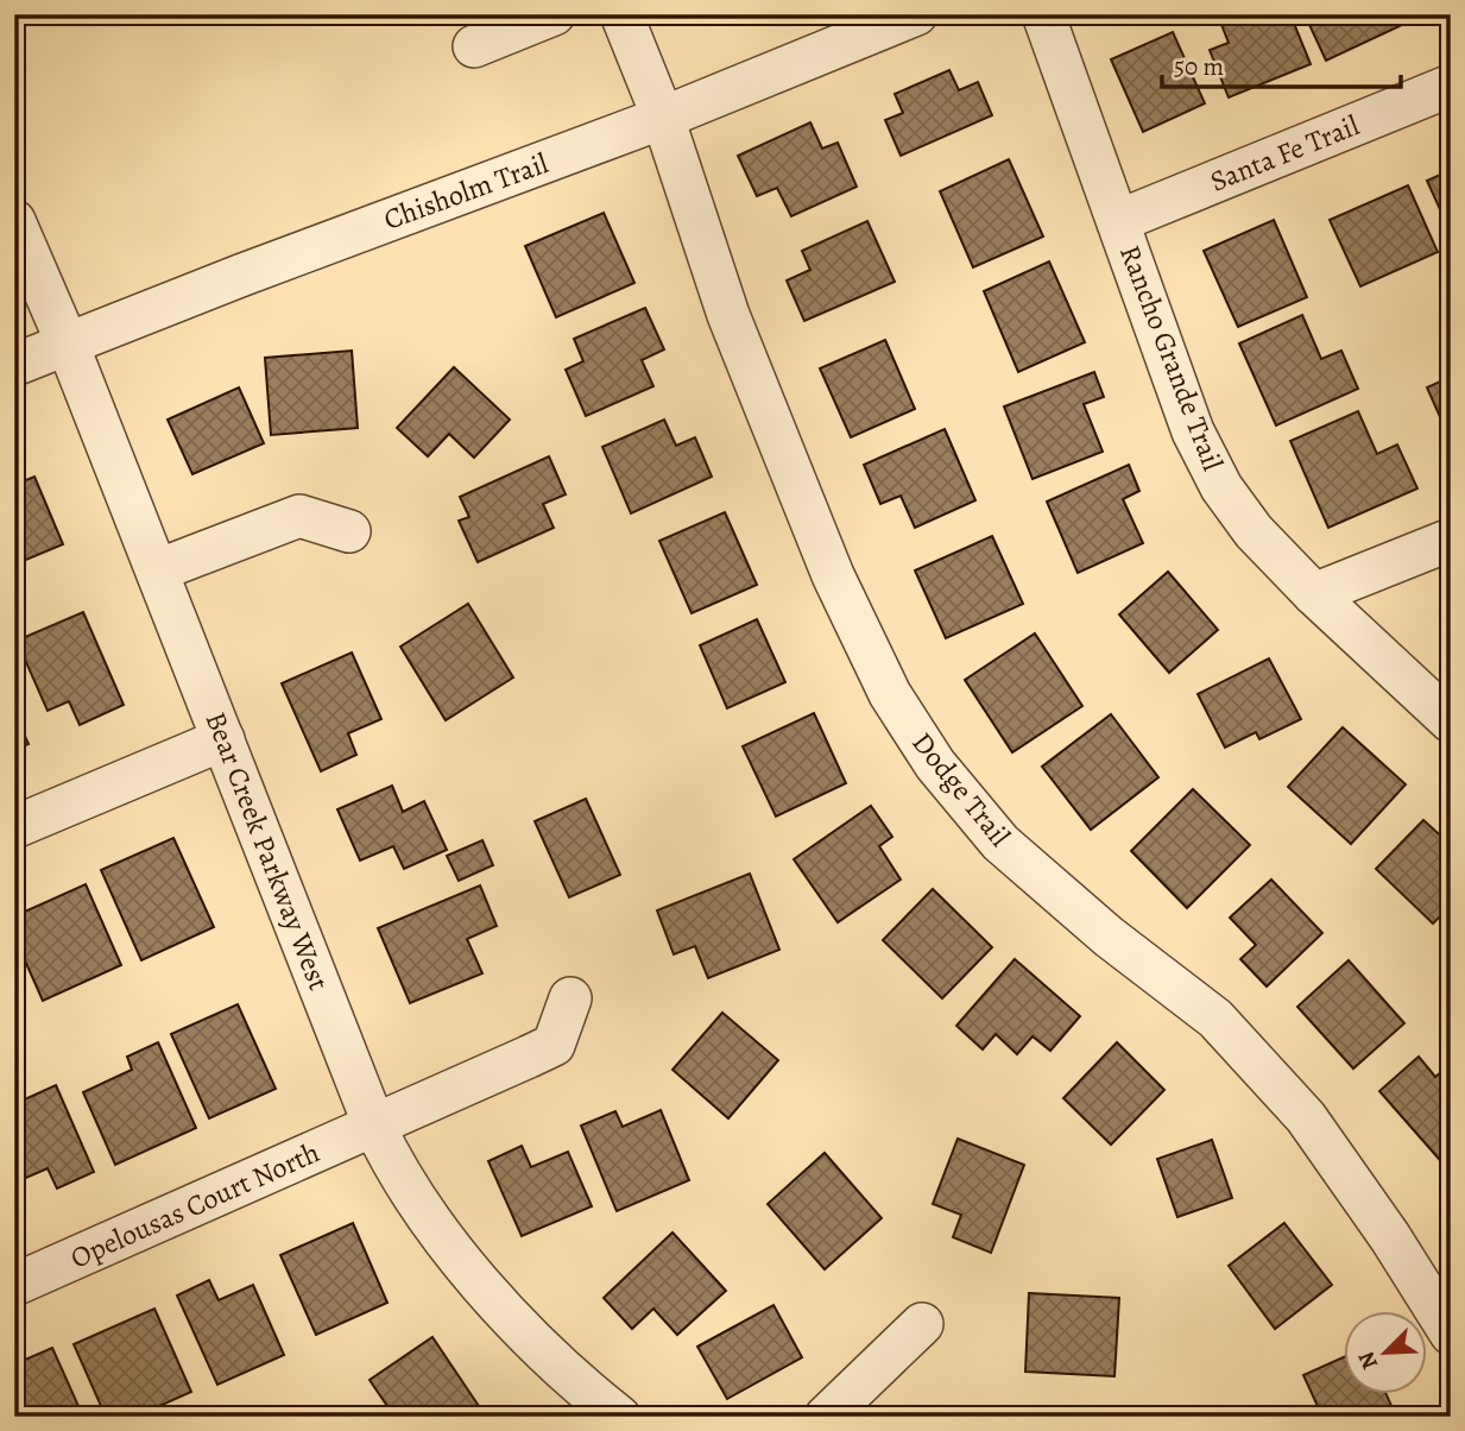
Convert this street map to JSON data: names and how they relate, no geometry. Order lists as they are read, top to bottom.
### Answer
{
  "streets": {
    "street": [
      "Santa Fe Trail",
      "Chisholm Trail",
      "Rancho Grande Trail",
      "Dodge Trail",
      "Bear Creek Parkway West",
      "Opelousas Court North"
    ]
  },
  "crossings": [
    ["Santa Fe Trail", "Rancho Grande Trail"],
    ["Chisholm Trail", "Dodge Trail"],
    ["Chisholm Trail", "Bear Creek Parkway West"],
    ["Bear Creek Parkway West", "Opelousas Court North"]
  ],
  "scale_bar": "50 m",
  "north": "bottom left"
}
